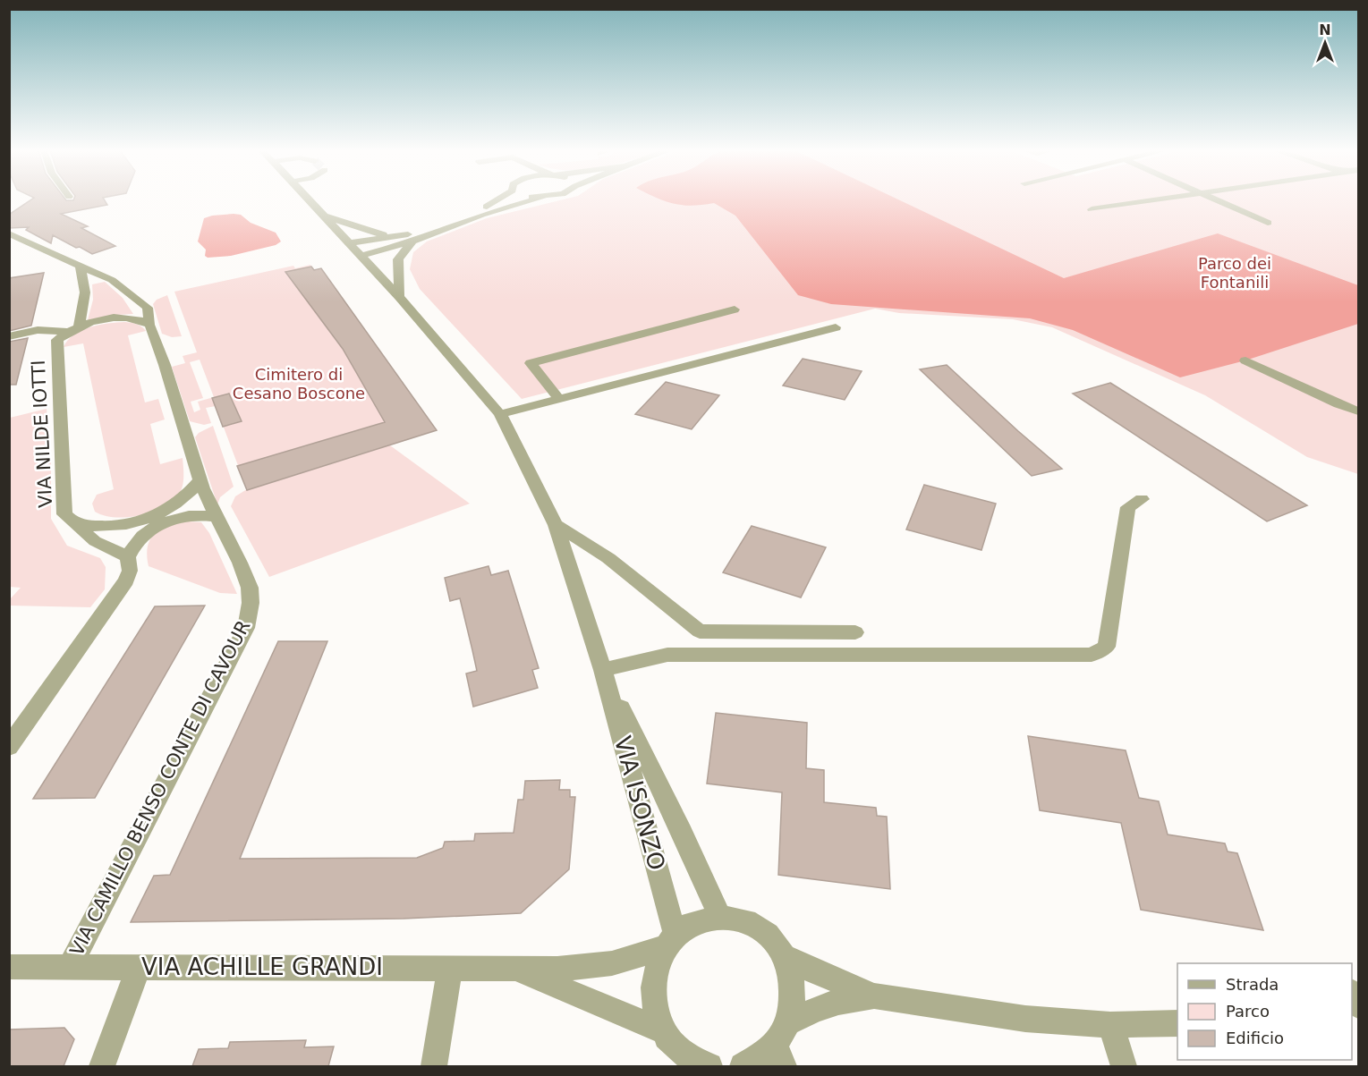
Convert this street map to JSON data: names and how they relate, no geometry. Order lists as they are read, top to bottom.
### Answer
{
  "streets": {
    "street": [
      "VIA NILDE IOTTI",
      "VIA CAMILLO BENSO CONTE DI CAVOUR",
      "VIA ISONZO",
      "VIA ACHILLE GRANDI"
    ]
  },
  "crossings": [
    ["VIA CAMILLO BENSO CONTE DI CAVOUR", "VIA ACHILLE GRANDI"],
    ["VIA ISONZO", "VIA ACHILLE GRANDI"]
  ],
  "parks": ["Parco dei Fontanili", "Cimitero di Cesano Boscone"],
  "legend": ["Strada", "Parco", "Edificio"],
  "north": "top"
}
